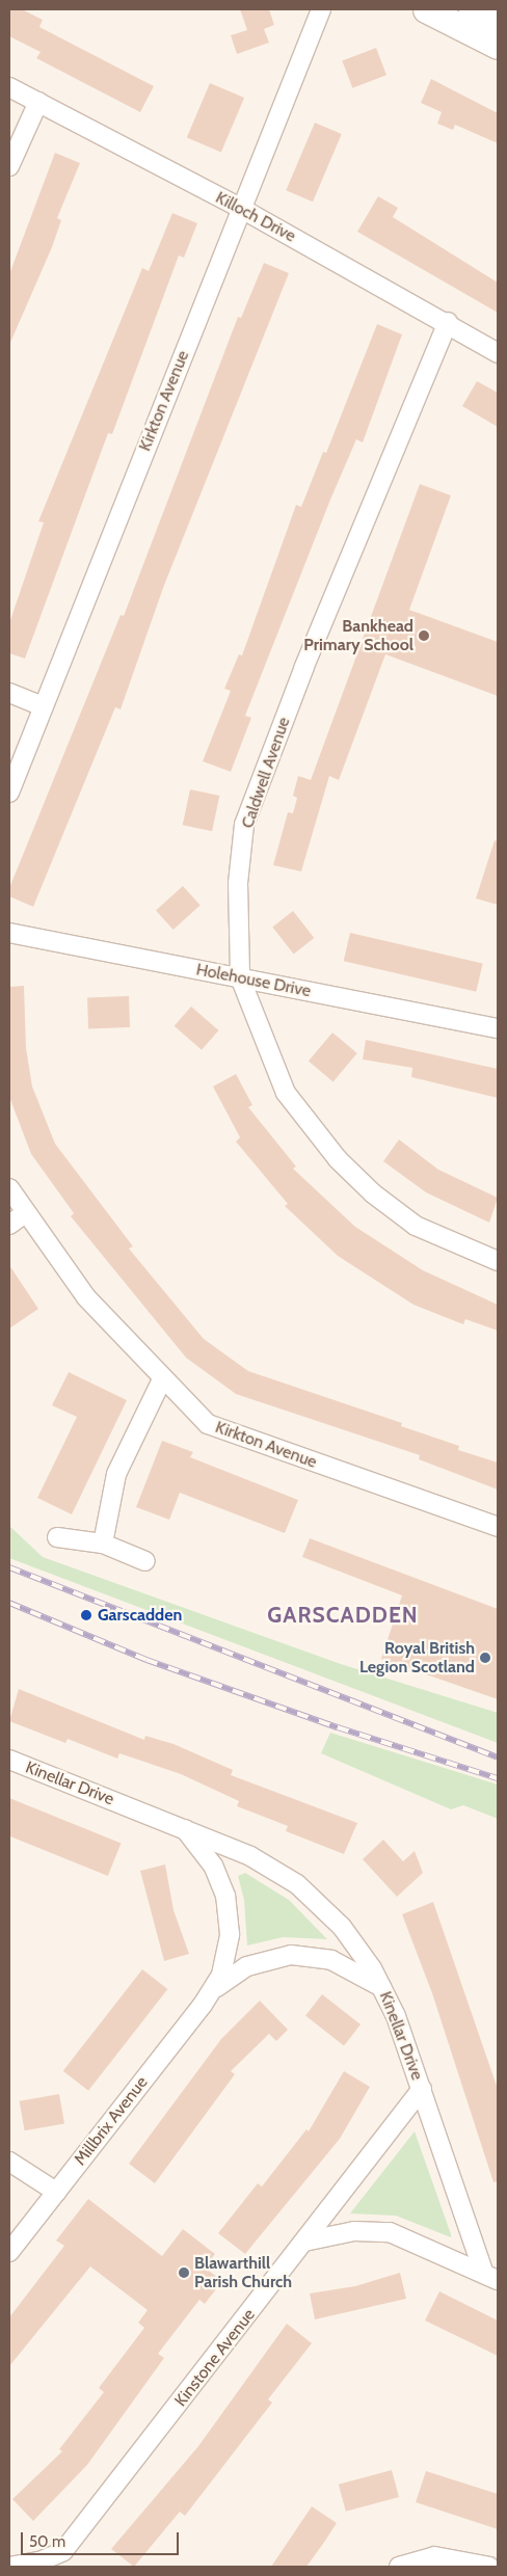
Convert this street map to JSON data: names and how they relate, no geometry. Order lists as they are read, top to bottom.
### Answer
{
  "streets": {
    "street": [
      "Killoch Drive",
      "Kirkton Avenue",
      "Caldwell Avenue",
      "Holehouse Drive",
      "Kinellar Drive",
      "Millbrix Avenue",
      "Kinstone Avenue"
    ]
  },
  "crossings": [
    ["Killoch Drive", "Kirkton Avenue"],
    ["Killoch Drive", "Caldwell Avenue"],
    ["Caldwell Avenue", "Holehouse Drive"],
    ["Kinellar Drive", "Millbrix Avenue"],
    ["Kinellar Drive", "Kinstone Avenue"]
  ],
  "districts": ["GARSCADDEN"],
  "places": [
    "Bankhead Primary School",
    "Garscadden",
    "Royal British Legion Scotland",
    "Blawarthill Parish Church"
  ],
  "scale_bar": "50 m"
}
